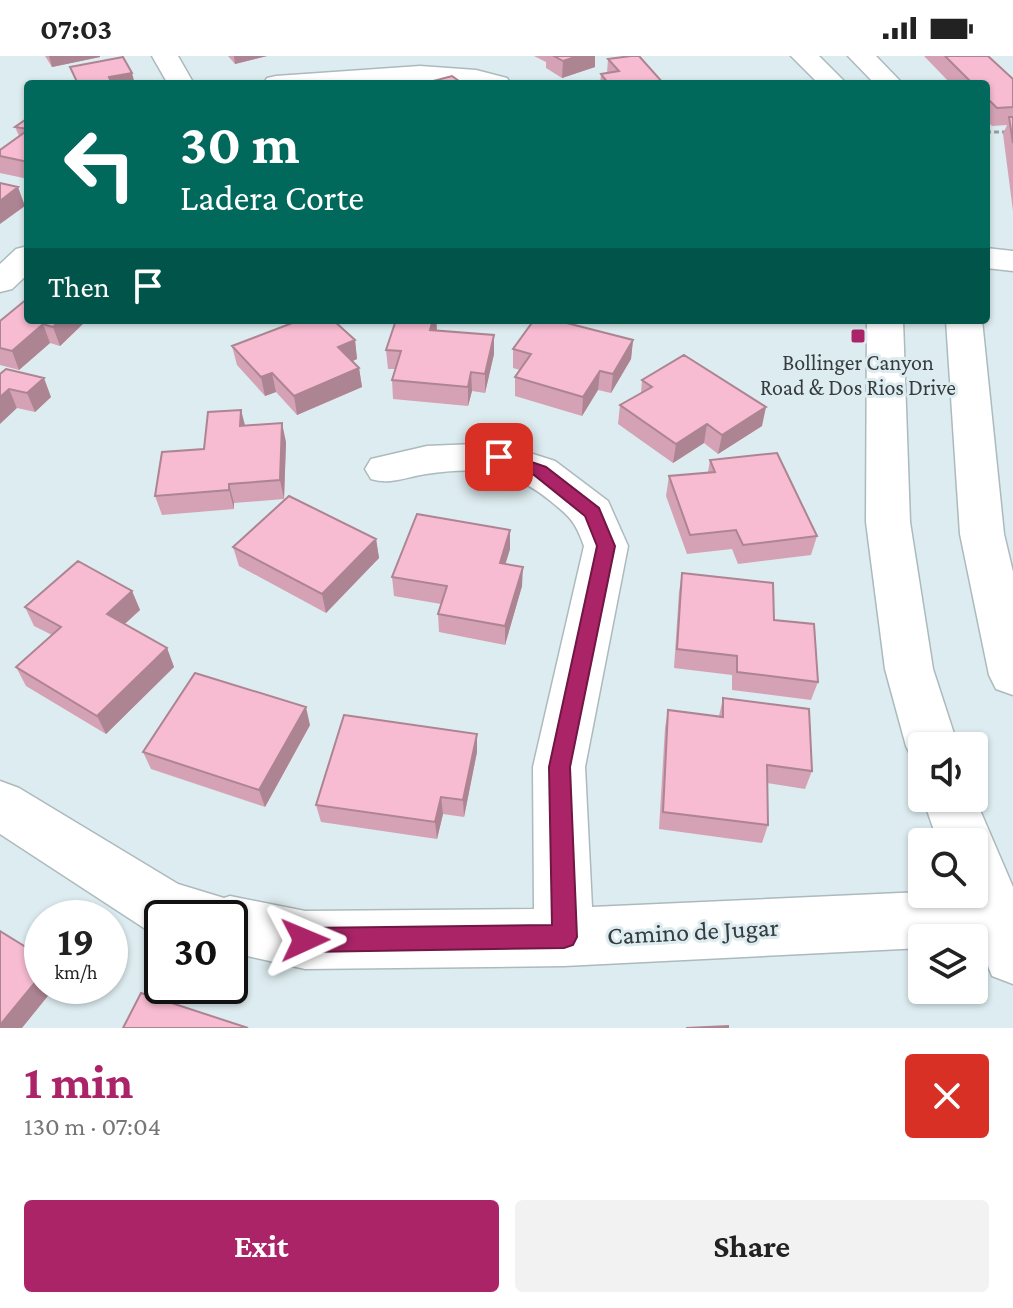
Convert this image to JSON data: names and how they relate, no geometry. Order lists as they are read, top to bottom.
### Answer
{
  "streets": {
    "street": ["Camino de Jugar"]
  },
  "places": {
    "transit": ["Bollinger Canyon Road & Dos Rios Drive"]
  },
  "page": {
    "status": "07:03",
    "turn": ["30 m", "Ladera Corte"],
    "then": "Then",
    "speed": "19 km/h",
    "limit": "30",
    "heading": ["1 min", "130 m · 07:04"],
    "buttons": ["Exit", "Share"]
  }
}
